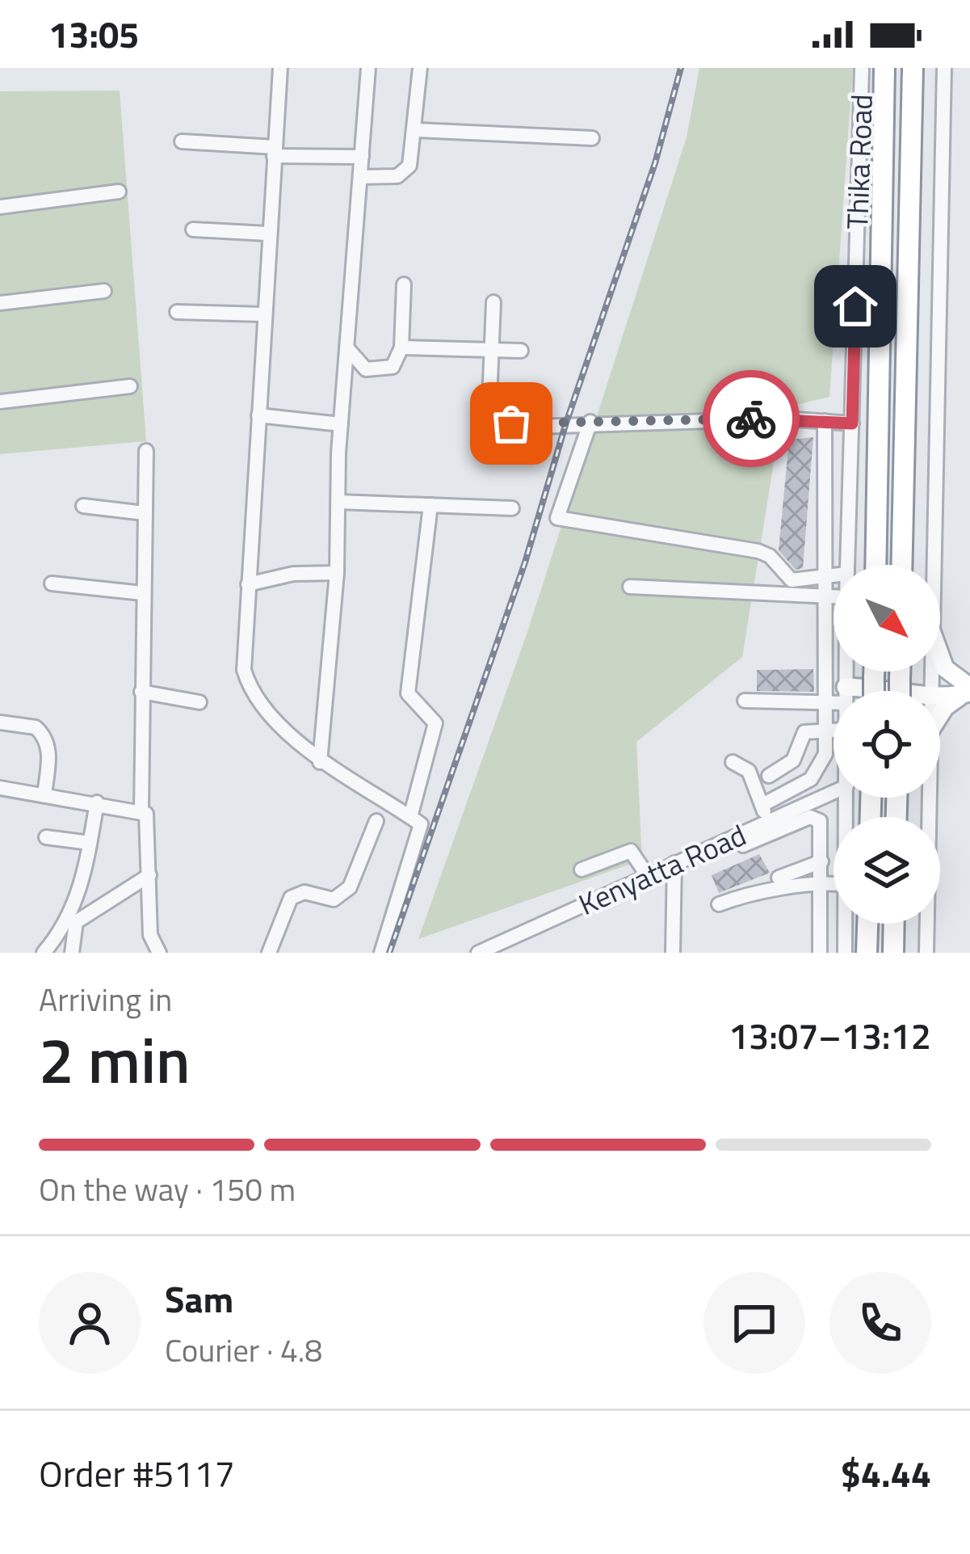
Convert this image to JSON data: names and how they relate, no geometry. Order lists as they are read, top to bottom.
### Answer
{
  "streets": {
    "highway": ["Thika Road"],
    "street": ["Kenyatta Road"]
  },
  "north": "bottom right",
  "page": {
    "status": "13:05",
    "heading": ["2 min", "Arriving in", "13:07–13:12"],
    "panel": [
      "Sam",
      "Courier · 4.8",
      "Order #5117",
      "$4.44"
    ],
    "bar": "On the way · 150 m"
  }
}
